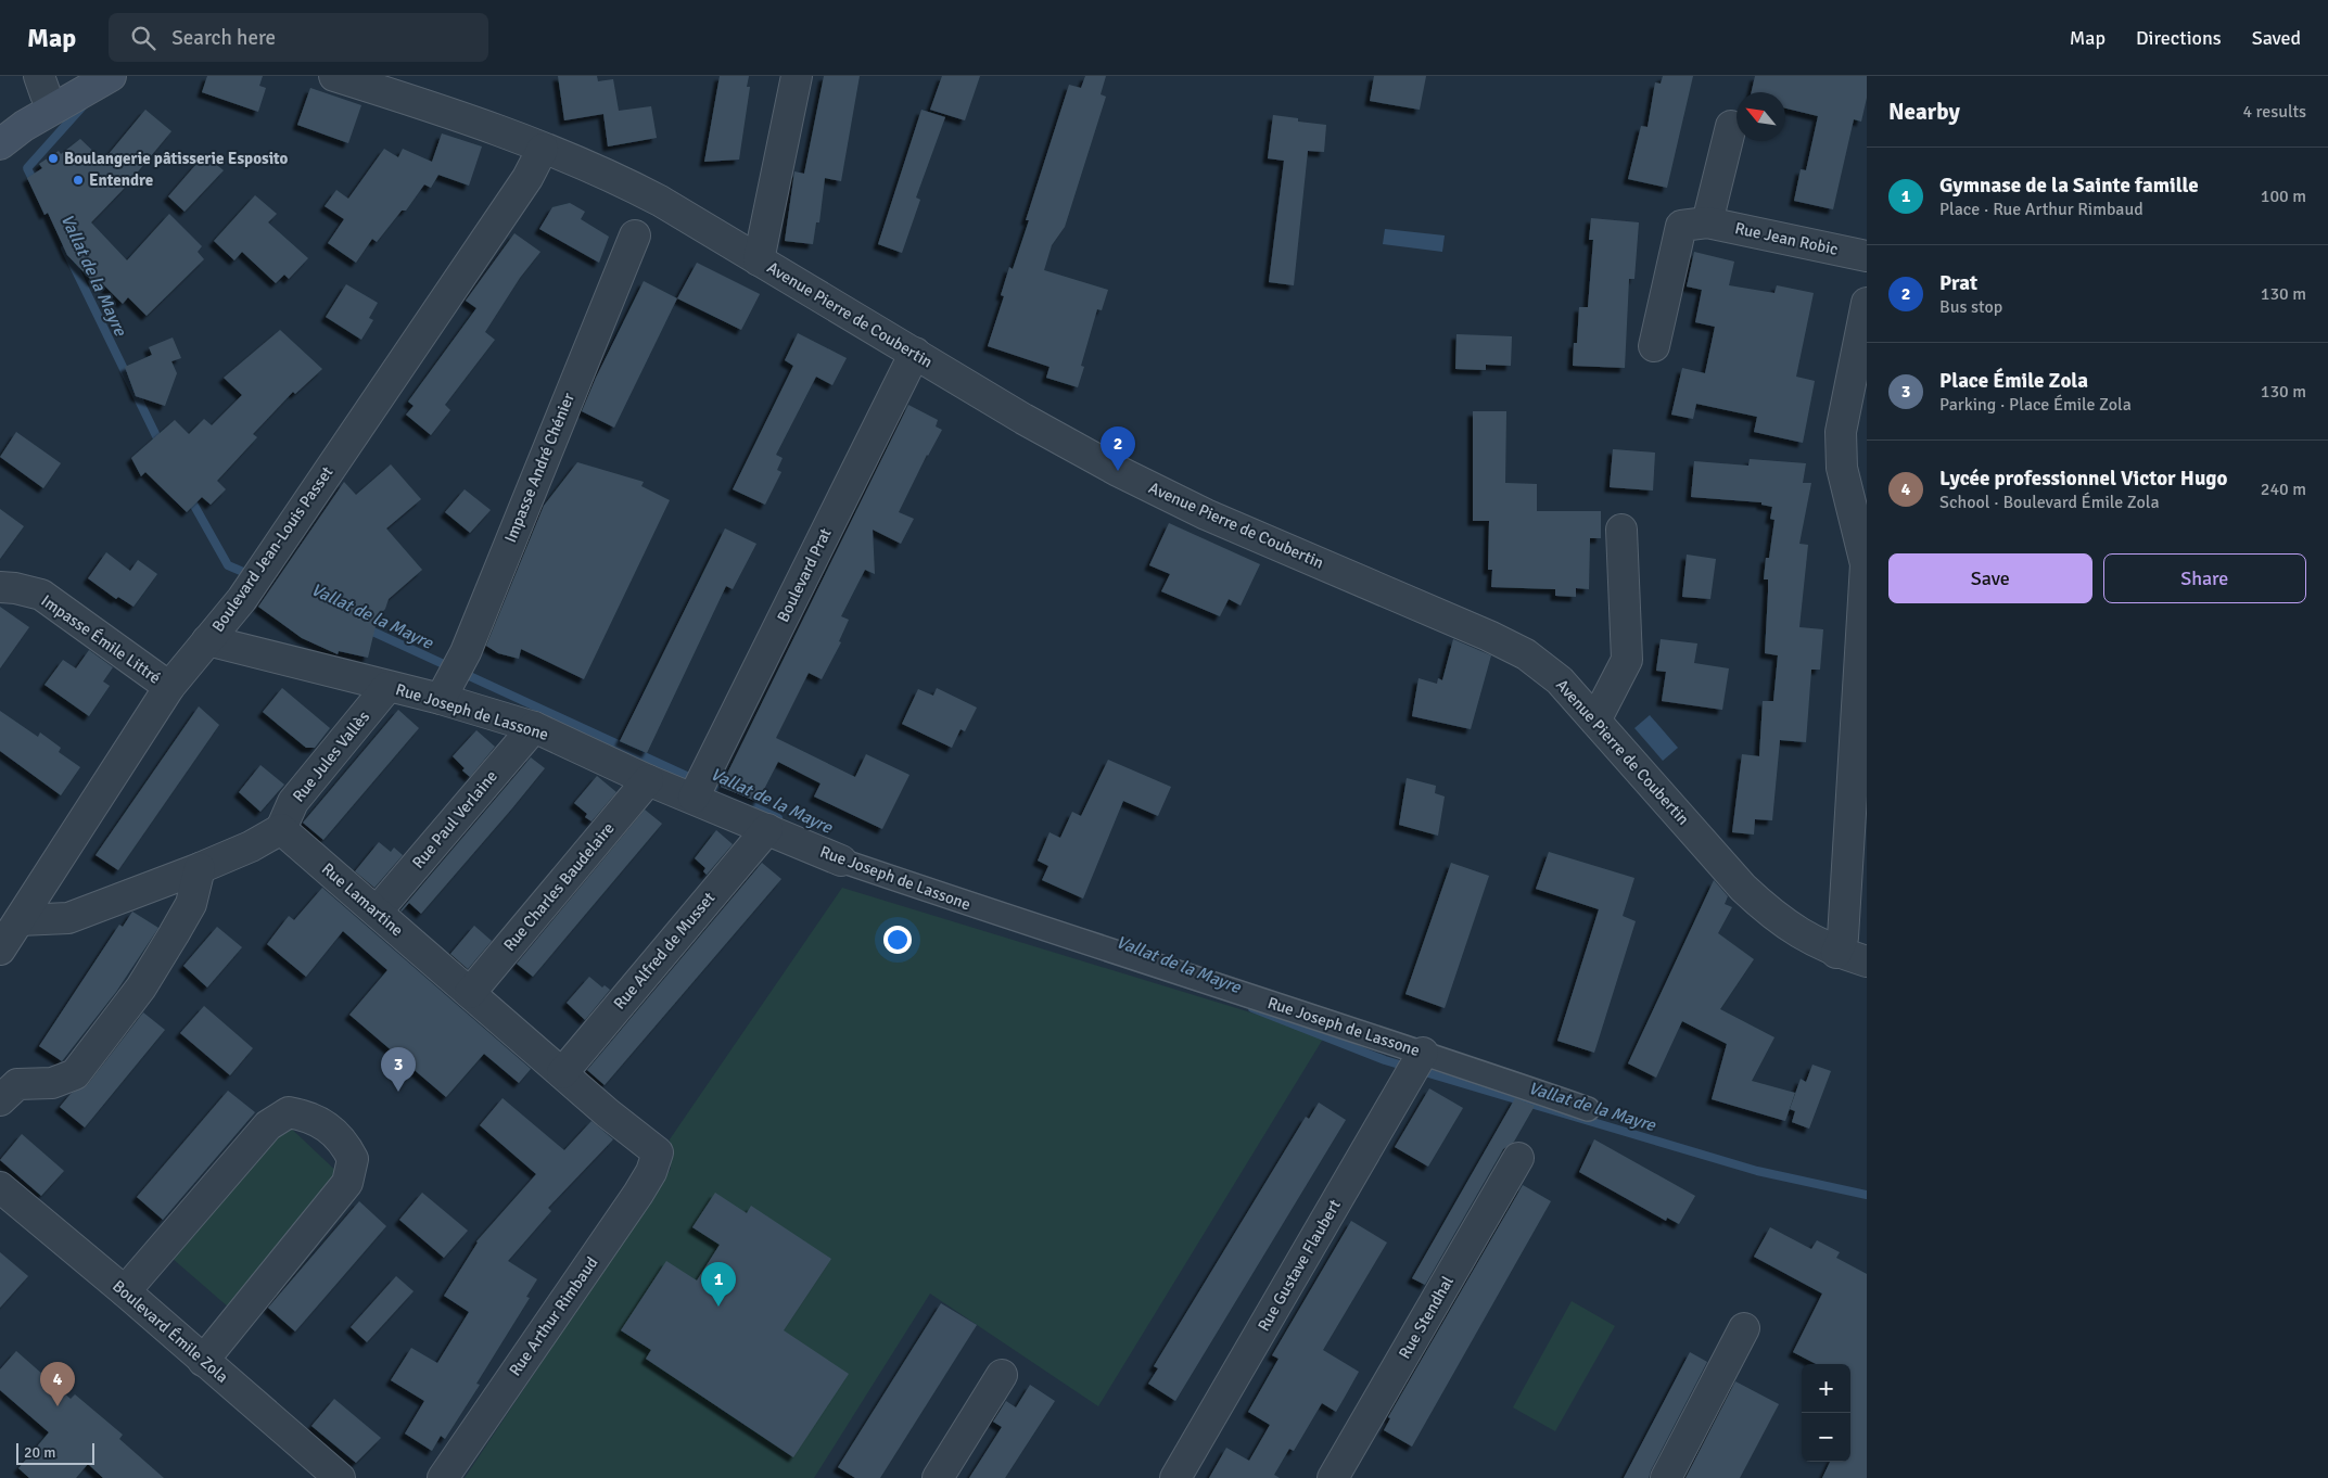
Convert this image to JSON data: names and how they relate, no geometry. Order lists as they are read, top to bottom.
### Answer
{
  "streets": {
    "street": [
      "Rue Jean Robic",
      "Avenue Pierre de Coubertin",
      "Impasse André Chénier",
      "Boulevard Jean-Louis Passet",
      "Boulevard Prat",
      "Impasse Émile Littré",
      "Rue Joseph de Lassone",
      "Rue Jules Vallès",
      "Rue Paul Verlaine",
      "Rue Charles Baudelaire",
      "Rue Lamartine",
      "Rue Alfred de Musset",
      "Rue Gustave Flaubert",
      "Rue Arthur Rimbaud",
      "Rue Stendhal",
      "Boulevard Émile Zola"
    ]
  },
  "crossings": [
    ["Avenue Pierre de Coubertin", "Boulevard Jean-Louis Passet"],
    ["Avenue Pierre de Coubertin", "Boulevard Prat"],
    ["Impasse André Chénier", "Rue Joseph de Lassone"],
    ["Boulevard Jean-Louis Passet", "Impasse Émile Littré"],
    ["Boulevard Jean-Louis Passet", "Rue Joseph de Lassone"],
    ["Boulevard Prat", "Rue Joseph de Lassone"],
    ["Rue Joseph de Lassone", "Rue Jules Vallès"],
    ["Rue Joseph de Lassone", "Rue Paul Verlaine"],
    ["Rue Joseph de Lassone", "Rue Charles Baudelaire"],
    ["Rue Joseph de Lassone", "Rue Alfred de Musset"],
    ["Rue Joseph de Lassone", "Rue Gustave Flaubert"],
    ["Rue Jules Vallès", "Rue Lamartine"],
    ["Rue Paul Verlaine", "Rue Lamartine"],
    ["Rue Charles Baudelaire", "Rue Lamartine"],
    ["Rue Lamartine", "Rue Alfred de Musset"],
    ["Rue Lamartine", "Rue Arthur Rimbaud"]
  ],
  "water": ["Vallat de la Mayre"],
  "places": ["Boulangerie pâtisserie Esposito", "Entendre"],
  "scale_bar": "20 m",
  "north": "top left",
  "page": {
    "header": "Map",
    "search": "Search here",
    "nav": ["Map", "Directions", "Saved"],
    "heading": ["Nearby", "4 results"],
    "list": [
      {
        "mark": "1",
        "name": "Gymnase de la Sainte famille",
        "note": "Place · Rue Arthur Rimbaud",
        "value": "100 m"
      },
      {
        "mark": "2",
        "name": "Prat",
        "note": "Bus stop",
        "value": "130 m"
      },
      {
        "mark": "3",
        "name": "Place Émile Zola",
        "note": "Parking · Place Émile Zola",
        "value": "130 m"
      },
      {
        "mark": "4",
        "name": "Lycée professionnel Victor Hugo",
        "note": "School · Boulevard Émile Zola",
        "value": "240 m"
      }
    ],
    "pins": [
      "2",
      "3",
      "1",
      "4"
    ],
    "buttons": ["Save", "Share"],
    "map_buttons": ["+", "−"],
    "scale": "20 m"
  }
}
